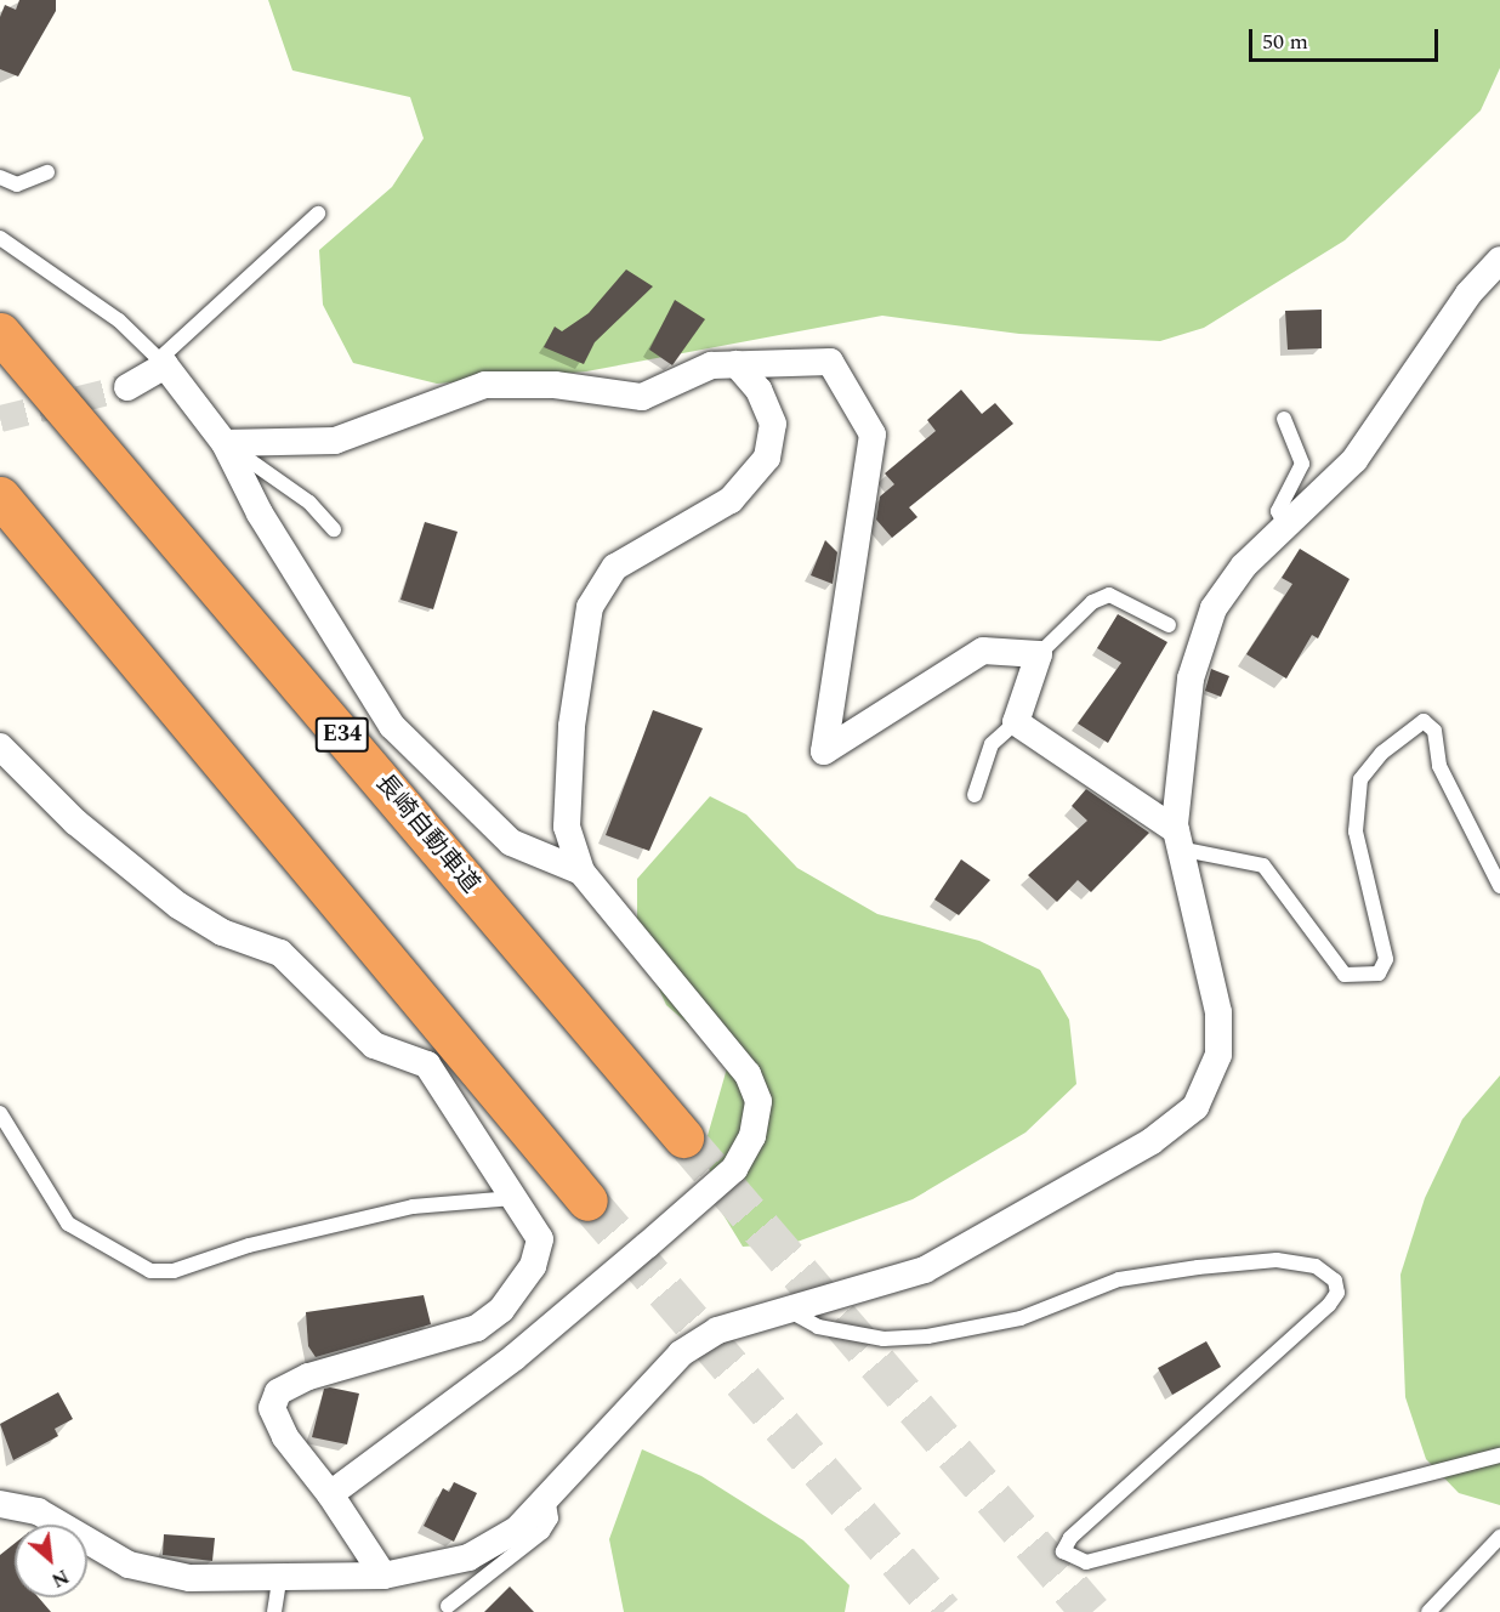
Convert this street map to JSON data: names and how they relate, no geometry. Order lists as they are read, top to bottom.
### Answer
{
  "streets": {
    "highway": ["E34", "長崎自動車道"]
  },
  "scale_bar": "50 m",
  "north": "bottom right"
}
